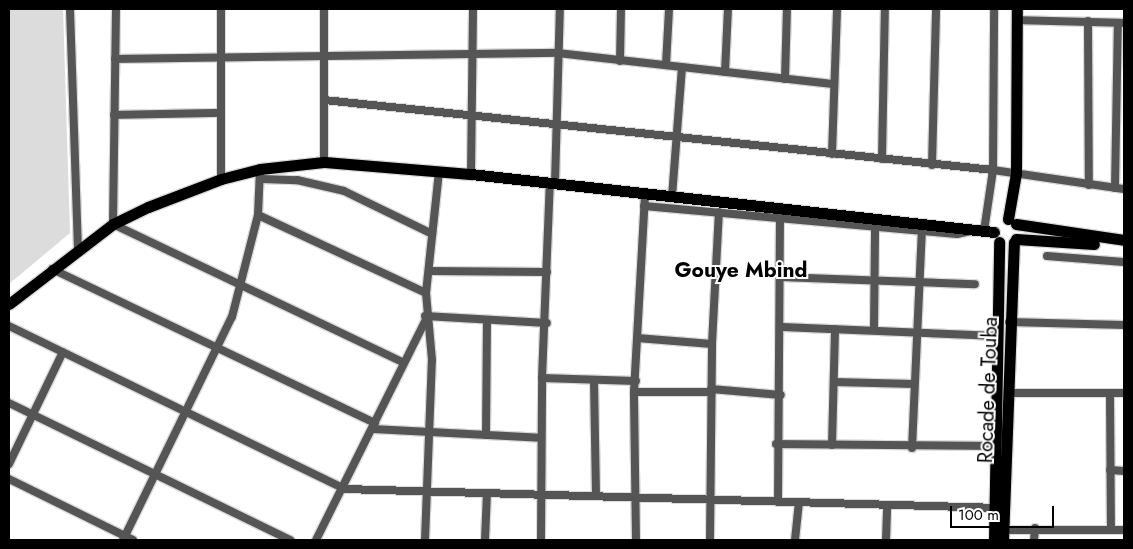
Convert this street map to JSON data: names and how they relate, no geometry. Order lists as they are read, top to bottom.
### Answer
{
  "streets": {
    "main road": ["Rocade de Touba"]
  },
  "districts": ["Gouye Mbind"],
  "scale_bar": "100 m"
}
